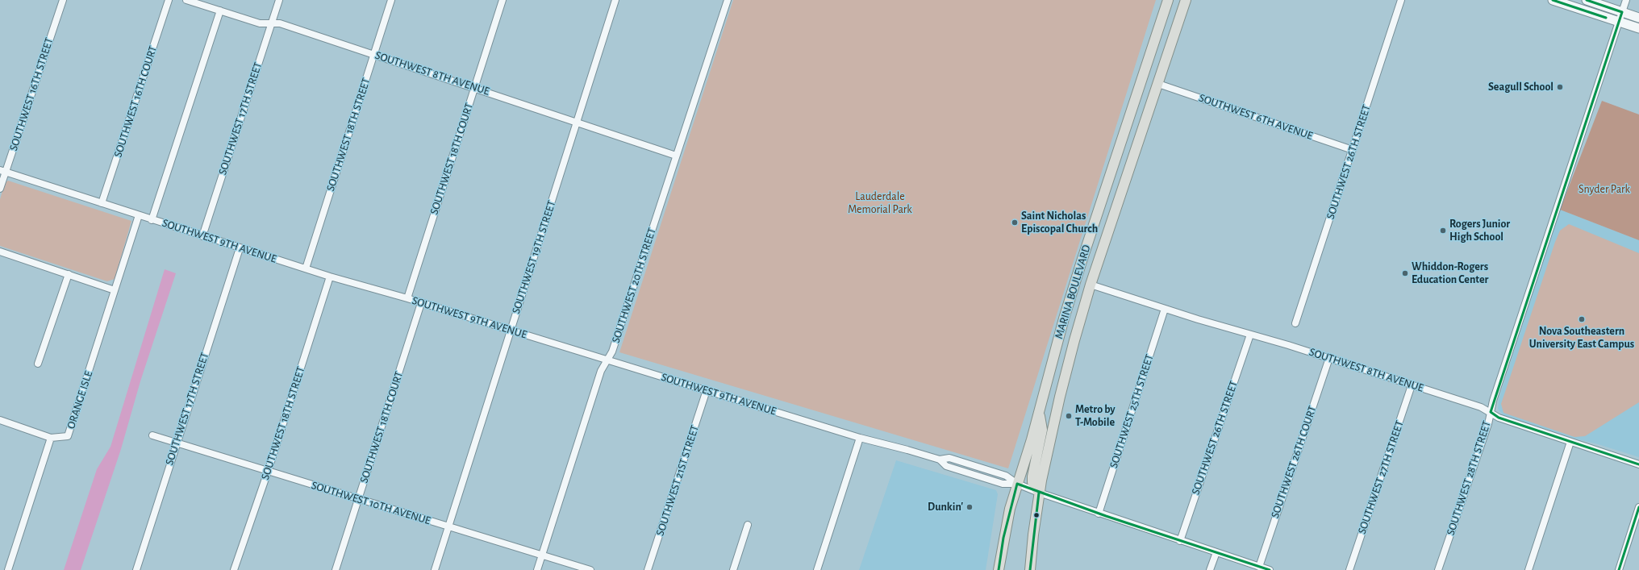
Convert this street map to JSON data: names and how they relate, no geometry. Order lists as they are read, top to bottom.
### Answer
{
  "streets": {
    "main road": ["MARINA BOULEVARD"],
    "street": [
      "SOUTHWEST 8TH AVENUE",
      "SOUTHWEST 16TH STREET",
      "SOUTHWEST 16TH COURT",
      "SOUTHWEST 6TH AVENUE",
      "SOUTHWEST 17TH STREET",
      "SOUTHWEST 18TH STREET",
      "SOUTHWEST 18TH COURT",
      "SOUTHWEST 26TH STREET",
      "SOUTHWEST 9TH AVENUE",
      "SOUTHWEST 19TH STREET",
      "SOUTHWEST 20TH STREET",
      "ORANGE ISLE",
      "SOUTHWEST 25TH STREET",
      "SOUTHWEST 26TH COURT",
      "SOUTHWEST 27TH STREET",
      "SOUTHWEST 28TH STREET",
      "SOUTHWEST 21ST STREET",
      "SOUTHWEST 10TH AVENUE"
    ]
  },
  "crossings": [
    ["SOUTHWEST 8TH AVENUE", "SOUTHWEST 17TH STREET"],
    ["SOUTHWEST 8TH AVENUE", "SOUTHWEST 18TH STREET"],
    ["SOUTHWEST 8TH AVENUE", "SOUTHWEST 18TH COURT"],
    ["SOUTHWEST 8TH AVENUE", "SOUTHWEST 26TH STREET"],
    ["SOUTHWEST 8TH AVENUE", "SOUTHWEST 19TH STREET"],
    ["SOUTHWEST 8TH AVENUE", "SOUTHWEST 20TH STREET"],
    ["SOUTHWEST 8TH AVENUE", "MARINA BOULEVARD"],
    ["SOUTHWEST 8TH AVENUE", "SOUTHWEST 25TH STREET"],
    ["SOUTHWEST 8TH AVENUE", "SOUTHWEST 26TH COURT"],
    ["SOUTHWEST 8TH AVENUE", "SOUTHWEST 27TH STREET"],
    ["SOUTHWEST 8TH AVENUE", "SOUTHWEST 28TH STREET"],
    ["SOUTHWEST 16TH STREET", "SOUTHWEST 9TH AVENUE"],
    ["SOUTHWEST 16TH COURT", "SOUTHWEST 9TH AVENUE"],
    ["SOUTHWEST 6TH AVENUE", "SOUTHWEST 26TH STREET"],
    ["SOUTHWEST 6TH AVENUE", "MARINA BOULEVARD"],
    ["SOUTHWEST 17TH STREET", "SOUTHWEST 9TH AVENUE"],
    ["SOUTHWEST 17TH STREET", "SOUTHWEST 10TH AVENUE"],
    ["SOUTHWEST 18TH STREET", "SOUTHWEST 9TH AVENUE"],
    ["SOUTHWEST 18TH STREET", "SOUTHWEST 10TH AVENUE"],
    ["SOUTHWEST 18TH COURT", "SOUTHWEST 9TH AVENUE"],
    ["SOUTHWEST 18TH COURT", "SOUTHWEST 10TH AVENUE"],
    ["SOUTHWEST 26TH STREET", "SOUTHWEST 9TH AVENUE"],
    ["SOUTHWEST 9TH AVENUE", "SOUTHWEST 19TH STREET"],
    ["SOUTHWEST 9TH AVENUE", "SOUTHWEST 20TH STREET"],
    ["SOUTHWEST 9TH AVENUE", "MARINA BOULEVARD"],
    ["SOUTHWEST 9TH AVENUE", "ORANGE ISLE"],
    ["SOUTHWEST 9TH AVENUE", "SOUTHWEST 25TH STREET"],
    ["SOUTHWEST 9TH AVENUE", "SOUTHWEST 26TH COURT"],
    ["SOUTHWEST 9TH AVENUE", "SOUTHWEST 21ST STREET"],
    ["SOUTHWEST 19TH STREET", "SOUTHWEST 10TH AVENUE"],
    ["SOUTHWEST 20TH STREET", "SOUTHWEST 10TH AVENUE"]
  ],
  "parks": ["Snyder Park", "Lauderdale Memorial Park"],
  "places": [
    "Seagull School",
    "Saint Nicholas Episcopal Church",
    "Rogers Junior High School",
    "Whiddon-Rogers Education Center",
    "Nova Southeastern University East Campus",
    "Metro by T-Mobile",
    "Dunkin'"
  ]
}
